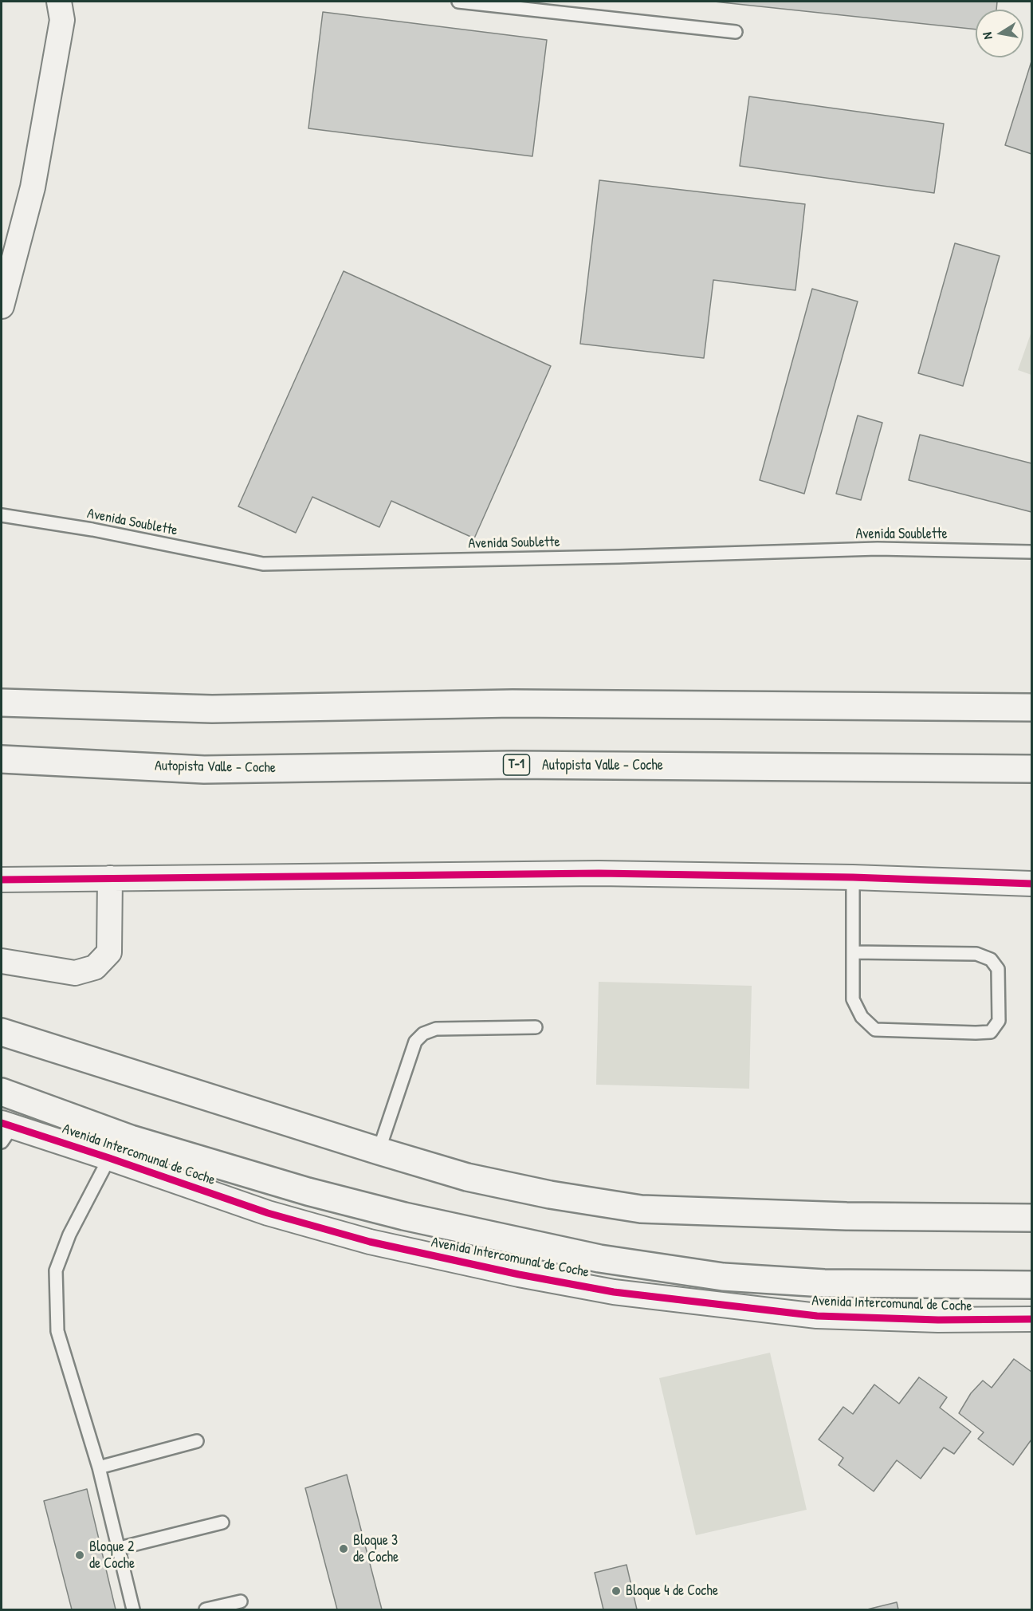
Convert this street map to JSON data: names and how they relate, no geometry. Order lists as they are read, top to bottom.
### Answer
{
  "streets": {
    "main road": ["T-1", "Autopista Valle - Coche", "Avenida Intercomunal de Coche"],
    "lane": ["Avenida Soublette"]
  },
  "places": ["Bloque 3 de Coche", "Bloque 2 de Coche", "Bloque 4 de Coche"],
  "north": "left"
}
